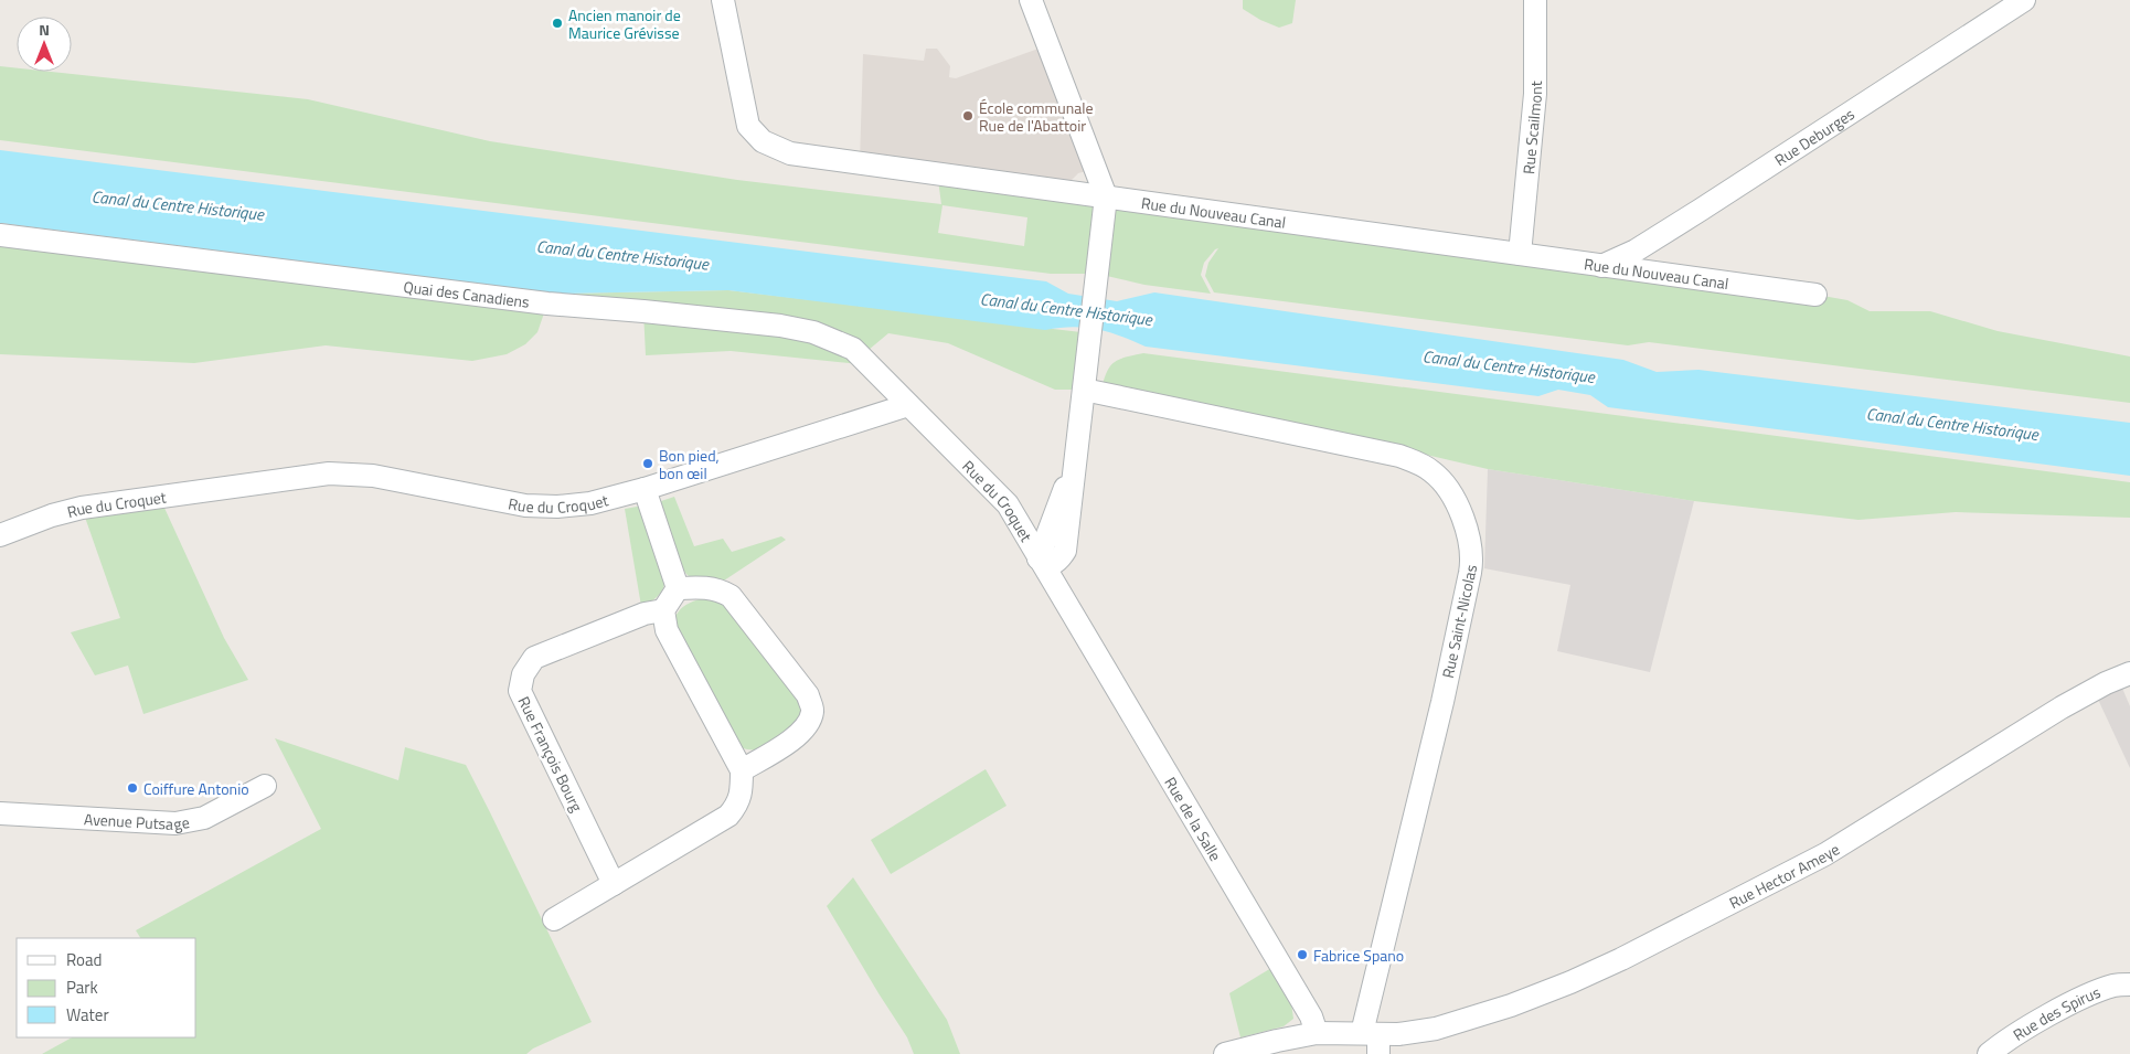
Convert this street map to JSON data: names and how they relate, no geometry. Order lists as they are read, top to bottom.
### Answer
{
  "streets": {
    "street": [
      "Rue Scailmont",
      "Rue Deburges",
      "Rue du Nouveau Canal",
      "Quai des Canadiens",
      "Rue du Croquet",
      "Rue Saint-Nicolas",
      "Rue François Bourg",
      "Avenue Putsage",
      "Rue de la Salle",
      "Rue Hector Ameye",
      "Rue des Spirus"
    ]
  },
  "crossings": [
    ["Rue Scailmont", "Rue du Nouveau Canal"],
    ["Rue Deburges", "Rue du Nouveau Canal"],
    ["Rue du Nouveau Canal", "Rue de la Salle"],
    ["Quai des Canadiens", "Rue du Croquet"],
    ["Rue du Croquet", "Rue de la Salle"],
    ["Rue Saint-Nicolas", "Rue de la Salle"],
    ["Rue Saint-Nicolas", "Rue Hector Ameye"],
    ["Rue de la Salle", "Rue Hector Ameye"]
  ],
  "water": ["Canal du Centre Historique"],
  "places": [
    "Ancien manoir de Maurice Grévisse",
    "École communale Rue de l'Abattoir",
    "Bon pied, bon œil",
    "Coiffure Antonio",
    "Fabrice Spano"
  ],
  "legend": ["Road", "Park", "Water"],
  "north": "top"
}
